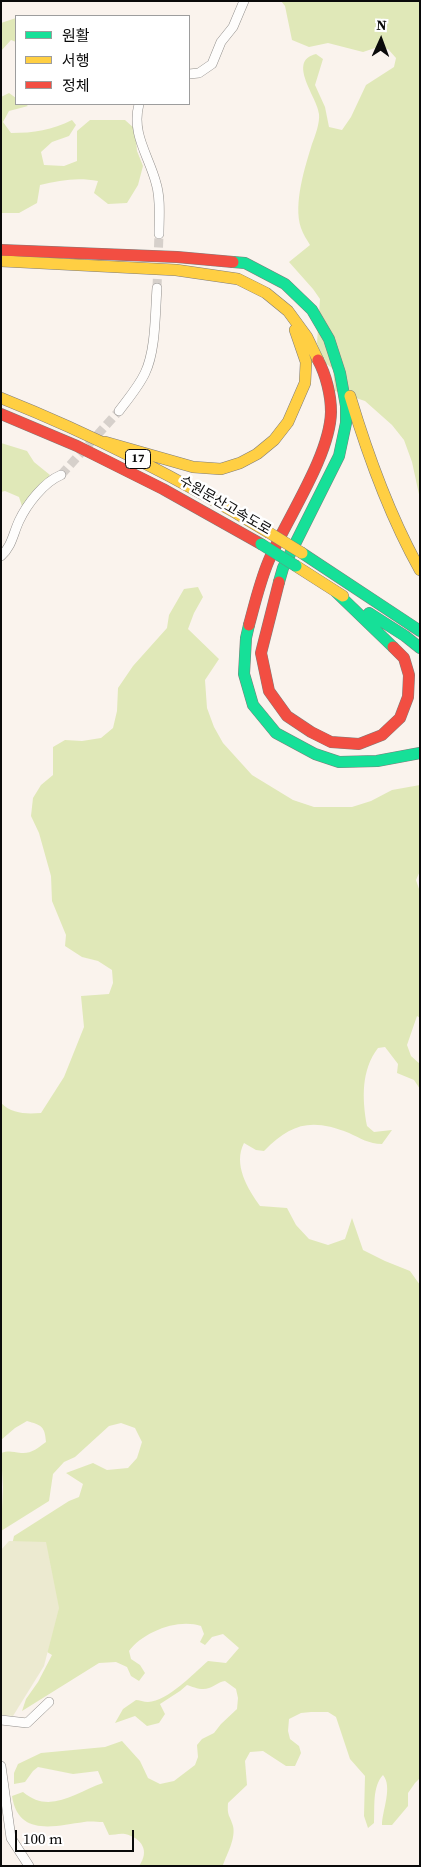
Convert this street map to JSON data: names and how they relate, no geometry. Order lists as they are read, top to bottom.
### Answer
{
  "streets": {
    "highway": ["17", "수원문산고속도로"]
  },
  "legend": ["원활", "서행", "정체"],
  "scale_bar": "100 m",
  "north": "top"
}
